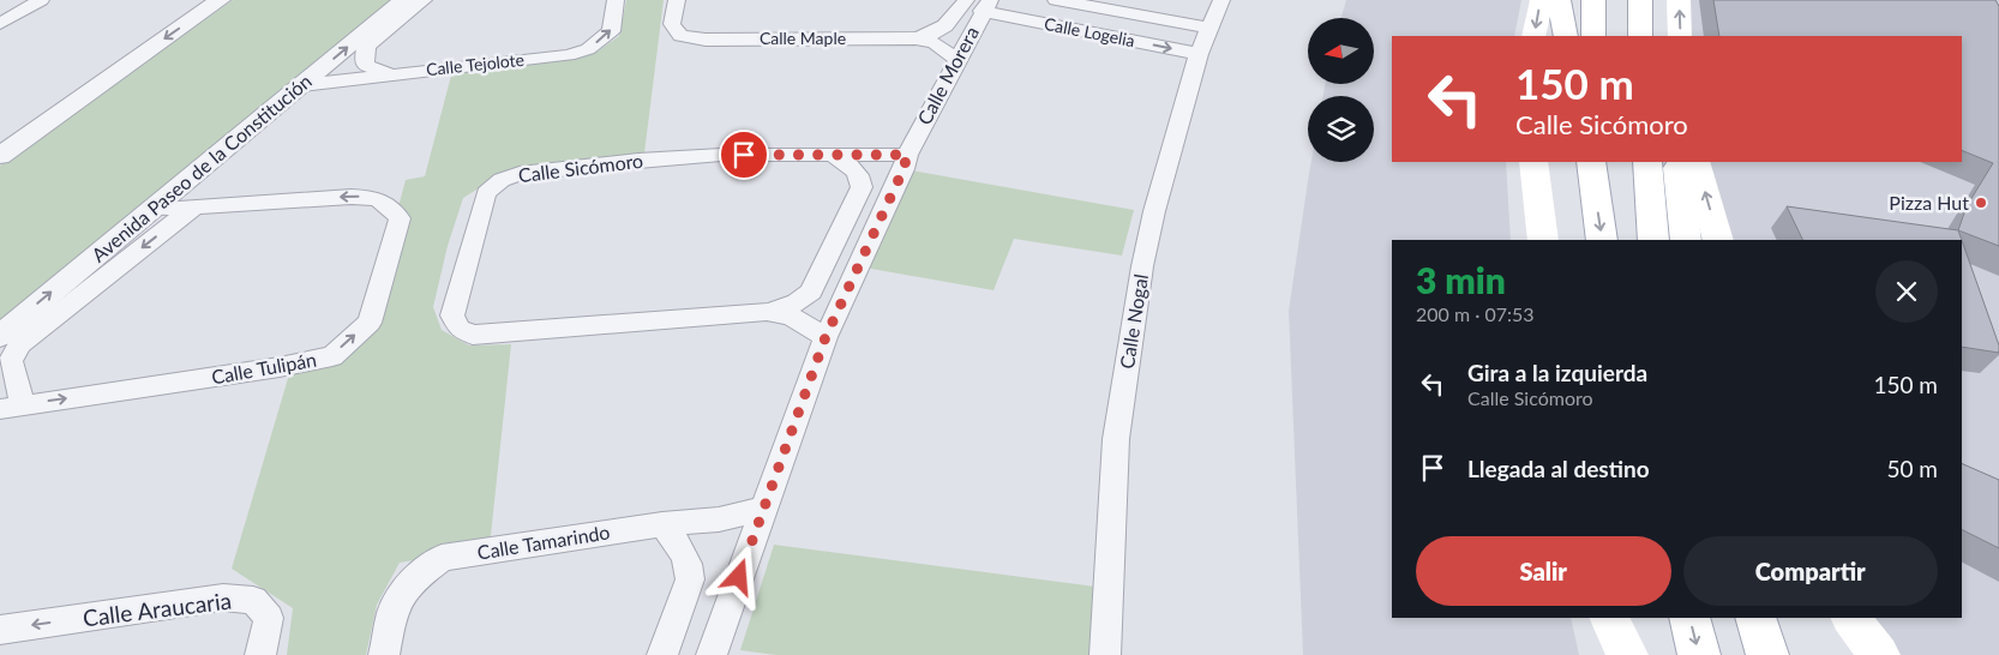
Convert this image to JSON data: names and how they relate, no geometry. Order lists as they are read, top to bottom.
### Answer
{
  "streets": {
    "street": [
      "Calle Logelia",
      "Calle Maple",
      "Calle Tejolote",
      "Calle Morera",
      "Avenida Paseo de la Constitución",
      "Calle Sicómoro",
      "Calle Nogal",
      "Calle Tulipán",
      "Calle Tamarindo",
      "Calle Araucaria"
    ]
  },
  "crossings": [
    ["Calle Logelia", "Calle Morera"],
    ["Calle Logelia", "Calle Nogal"],
    ["Calle Maple", "Calle Morera"],
    ["Calle Tejolote", "Avenida Paseo de la Constitución"],
    ["Calle Morera", "Calle Sicómoro"],
    ["Calle Morera", "Calle Tamarindo"],
    ["Avenida Paseo de la Constitución", "Calle Tulipán"]
  ],
  "one_way": ["Calle Tejolote", "Calle Araucaria"],
  "places": ["Pizza Hut"],
  "north": "left",
  "page": {
    "turn": ["150 m", "Calle Sicómoro"],
    "heading": ["3 min", "200 m · 07:53"],
    "list": [
      {
        "name": "Gira a la izquierda",
        "note": "Calle Sicómoro",
        "value": "150 m"
      },
      {
        "name": "Llegada al destino",
        "value": "50 m"
      }
    ],
    "buttons": ["Salir", "Compartir"]
  }
}
